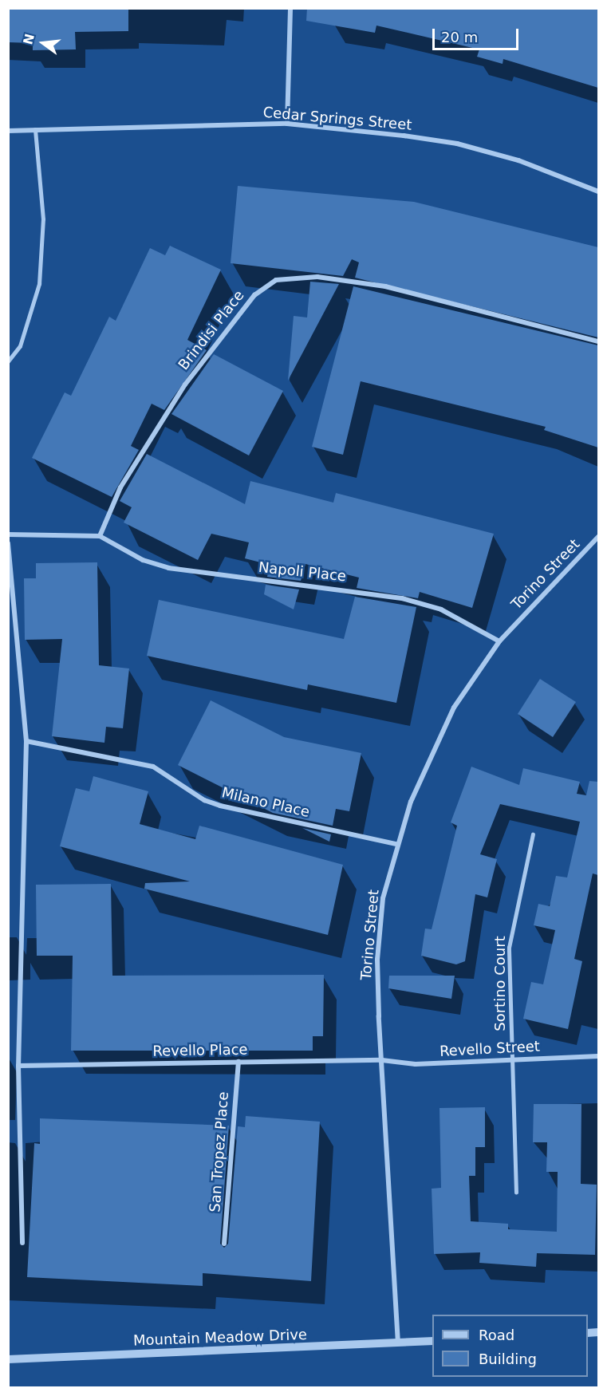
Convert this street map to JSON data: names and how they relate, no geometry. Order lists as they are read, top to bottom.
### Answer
{
  "streets": {
    "street": [
      "Cedar Springs Street",
      "Brindisi Place",
      "Napoli Place",
      "Torino Street",
      "Milano Place",
      "Revello Street",
      "Revello Place",
      "San Tropez Place",
      "Mountain Meadow Drive"
    ],
    "lane": ["Sortino Court"]
  },
  "crossings": [
    ["Brindisi Place", "Napoli Place"],
    ["Napoli Place", "Torino Street"],
    ["Torino Street", "Milano Place"],
    ["Torino Street", "Revello Street"],
    ["Torino Street", "Revello Place"],
    ["Torino Street", "Mountain Meadow Drive"],
    ["Sortino Court", "Revello Street"],
    ["Revello Street", "Revello Place"],
    ["Revello Place", "San Tropez Place"]
  ],
  "legend": ["Road", "Building"],
  "scale_bar": "20 m",
  "north": "left"
}
